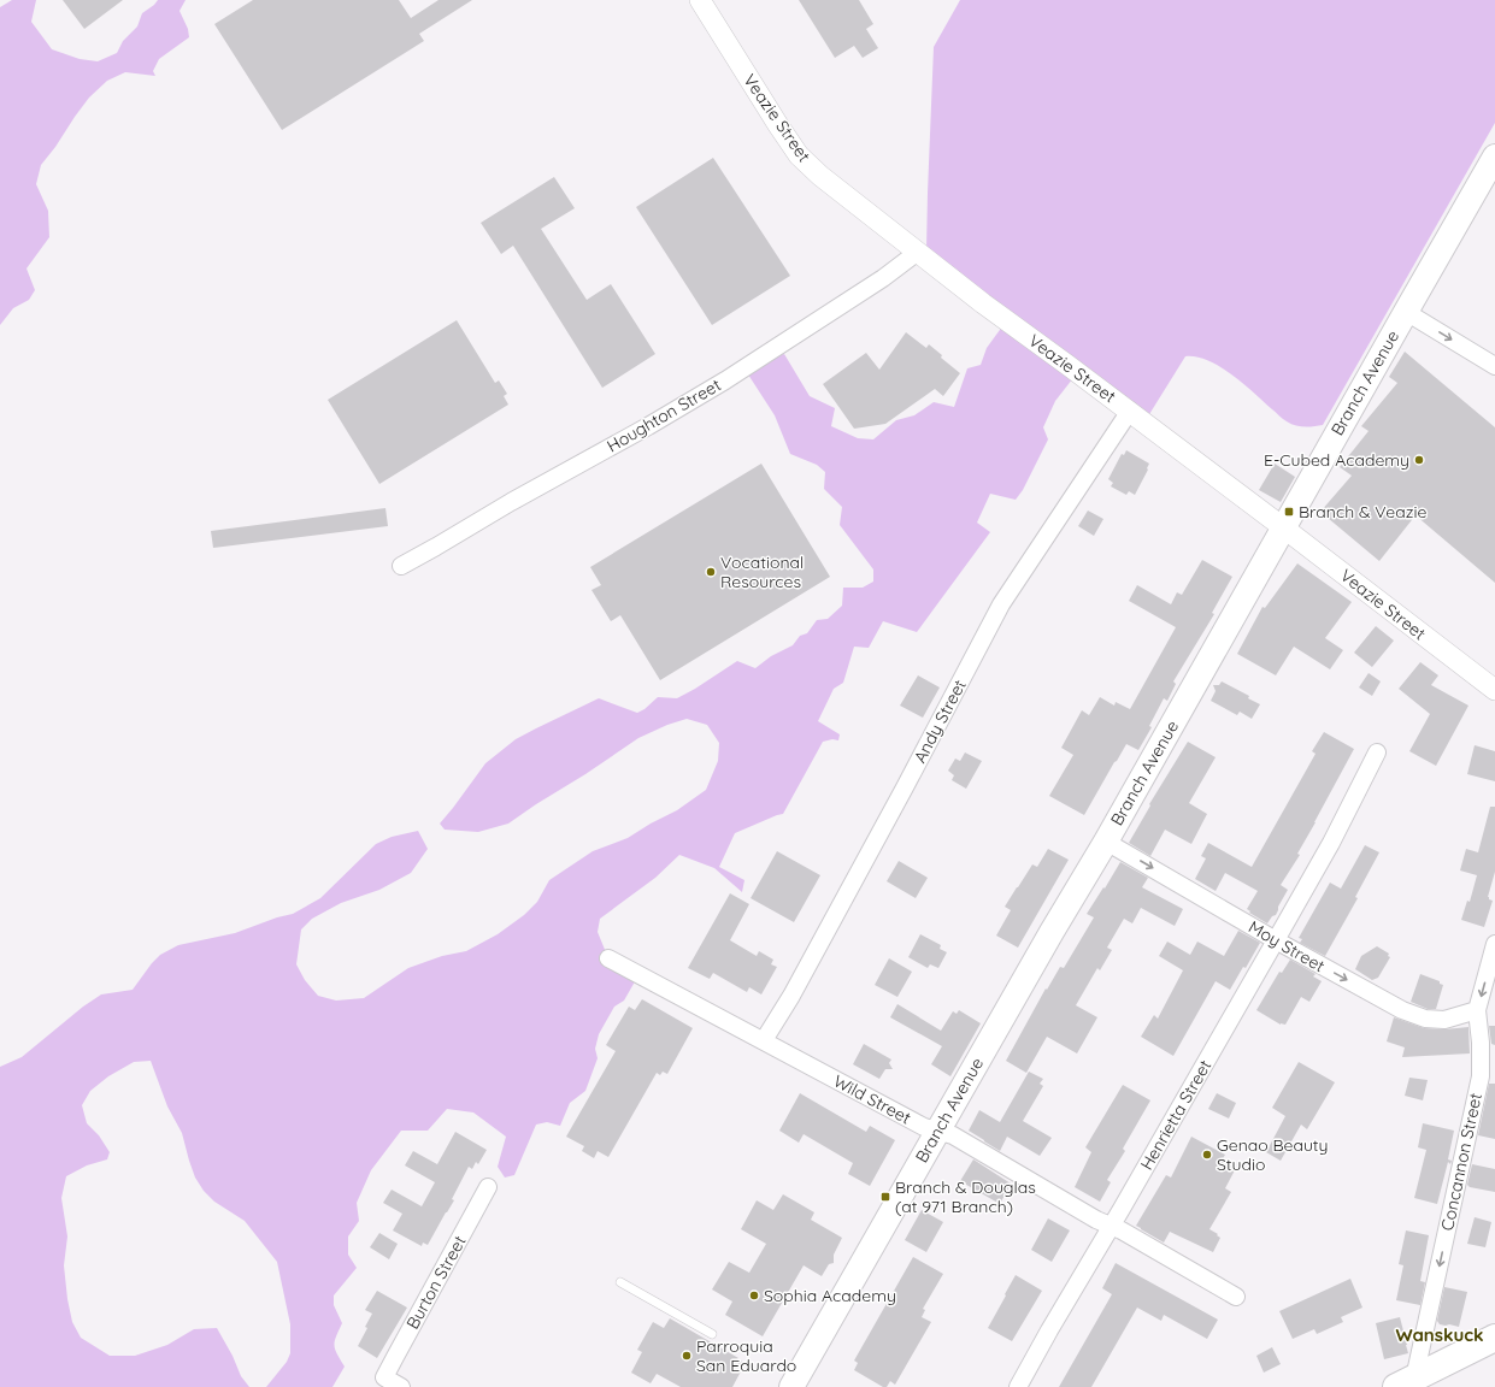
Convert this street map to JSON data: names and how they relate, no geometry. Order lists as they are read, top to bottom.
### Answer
{
  "streets": {
    "main road": ["Branch Avenue"],
    "street": [
      "Veazie Street",
      "Houghton Street",
      "Andy Street",
      "Moy Street",
      "Wild Street",
      "Henrietta Street",
      "Concannon Street",
      "Burton Street"
    ]
  },
  "crossings": [
    ["Veazie Street", "Branch Avenue"],
    ["Veazie Street", "Houghton Street"],
    ["Veazie Street", "Andy Street"],
    ["Branch Avenue", "Moy Street"],
    ["Branch Avenue", "Wild Street"],
    ["Andy Street", "Wild Street"],
    ["Moy Street", "Henrietta Street"],
    ["Moy Street", "Concannon Street"],
    ["Wild Street", "Henrietta Street"]
  ],
  "one_way": ["Moy Street", "Concannon Street"],
  "districts": ["Wanskuck"],
  "places": {
    "other": [
      "E-Cubed Academy",
      "Vocational Resources",
      "Genao Beauty Studio",
      "Sophia Academy",
      "Parroquia San Eduardo"
    ],
    "transit": ["Branch & Veazie", "Branch & Douglas (at 971 Branch)"]
  }
}
